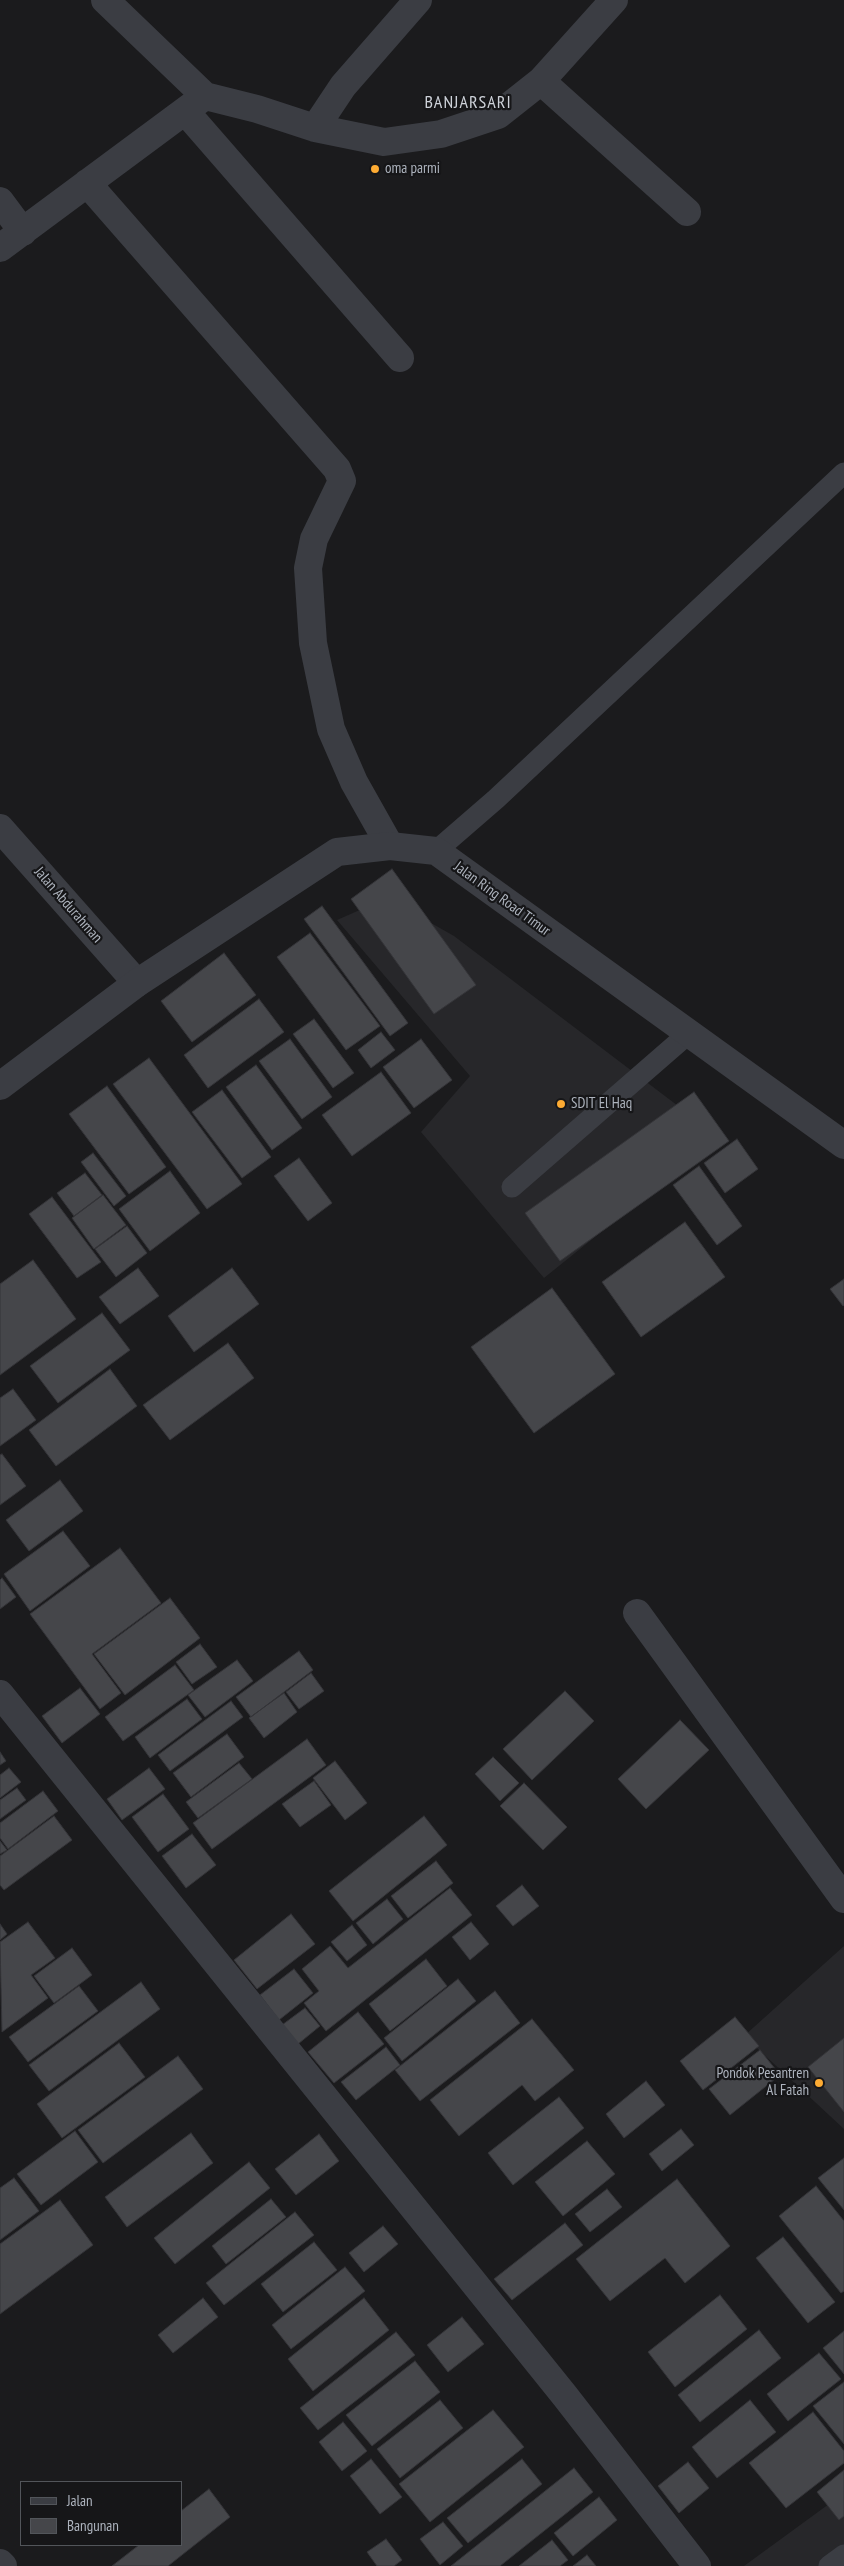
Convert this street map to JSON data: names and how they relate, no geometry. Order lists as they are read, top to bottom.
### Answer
{
  "streets": {
    "street": ["Jalan Ring Road Timur", "Jalan Abdurahman"]
  },
  "crossings": [
    ["Jalan Ring Road Timur", "Jalan Abdurahman"]
  ],
  "districts": ["BANJARSARI"],
  "places": ["oma parmi", "SDIT El Haq", "Pondok Pesantren Al Fatah"],
  "legend": ["Jalan", "Bangunan"]
}
